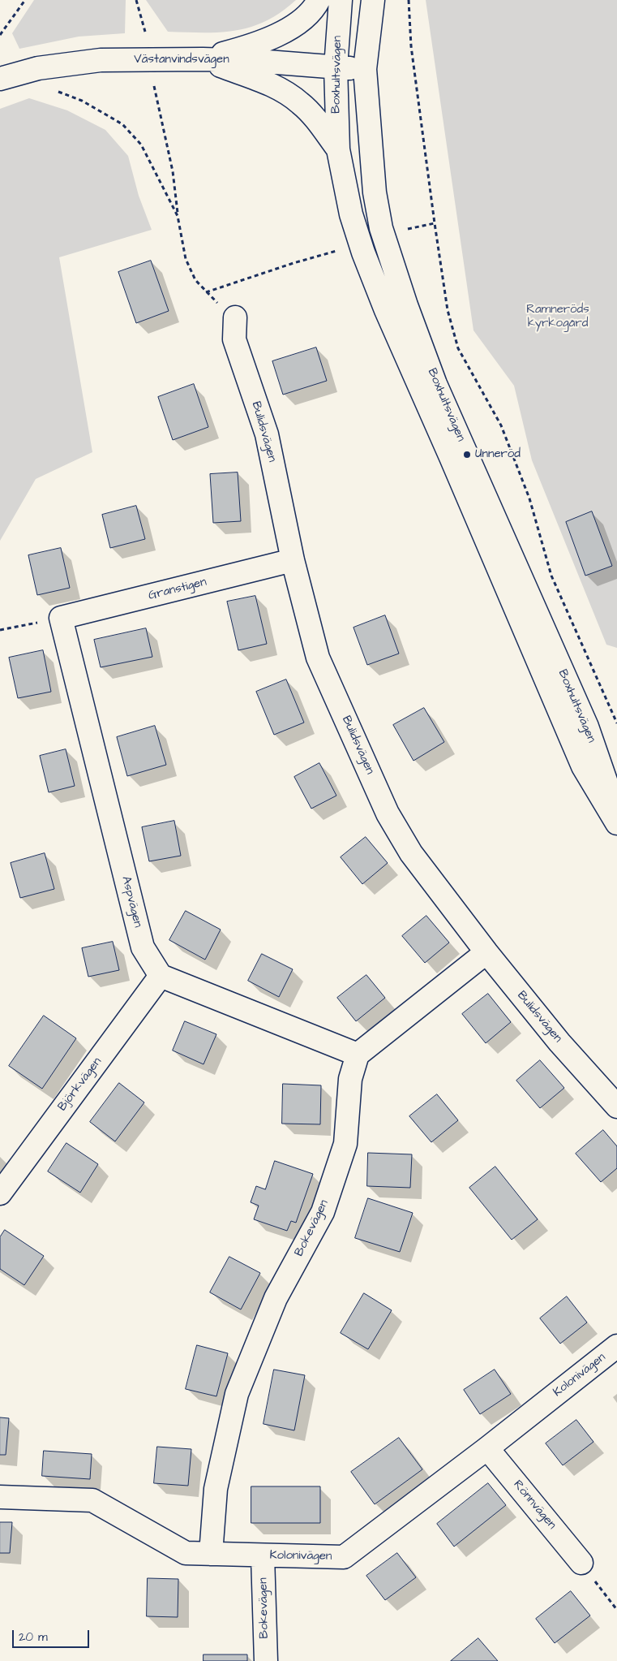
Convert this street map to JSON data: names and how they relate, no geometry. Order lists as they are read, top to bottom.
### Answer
{
  "streets": {
    "street": [
      "Västanvindsvägen",
      "Boxhultsvägen",
      "Bulidsvägen",
      "Granstigen",
      "Aspvägen",
      "Björkvägen",
      "Bokevägen",
      "Kolonivägen",
      "Rönnvägen"
    ]
  },
  "crossings": [
    ["Västanvindsvägen", "Boxhultsvägen"],
    ["Bulidsvägen", "Granstigen"],
    ["Granstigen", "Aspvägen"],
    ["Aspvägen", "Björkvägen"],
    ["Bokevägen", "Kolonivägen"],
    ["Kolonivägen", "Rönnvägen"]
  ],
  "parks": ["Ramneröds kyrkogård"],
  "places": ["Unneröd"],
  "scale_bar": "20 m"
}
